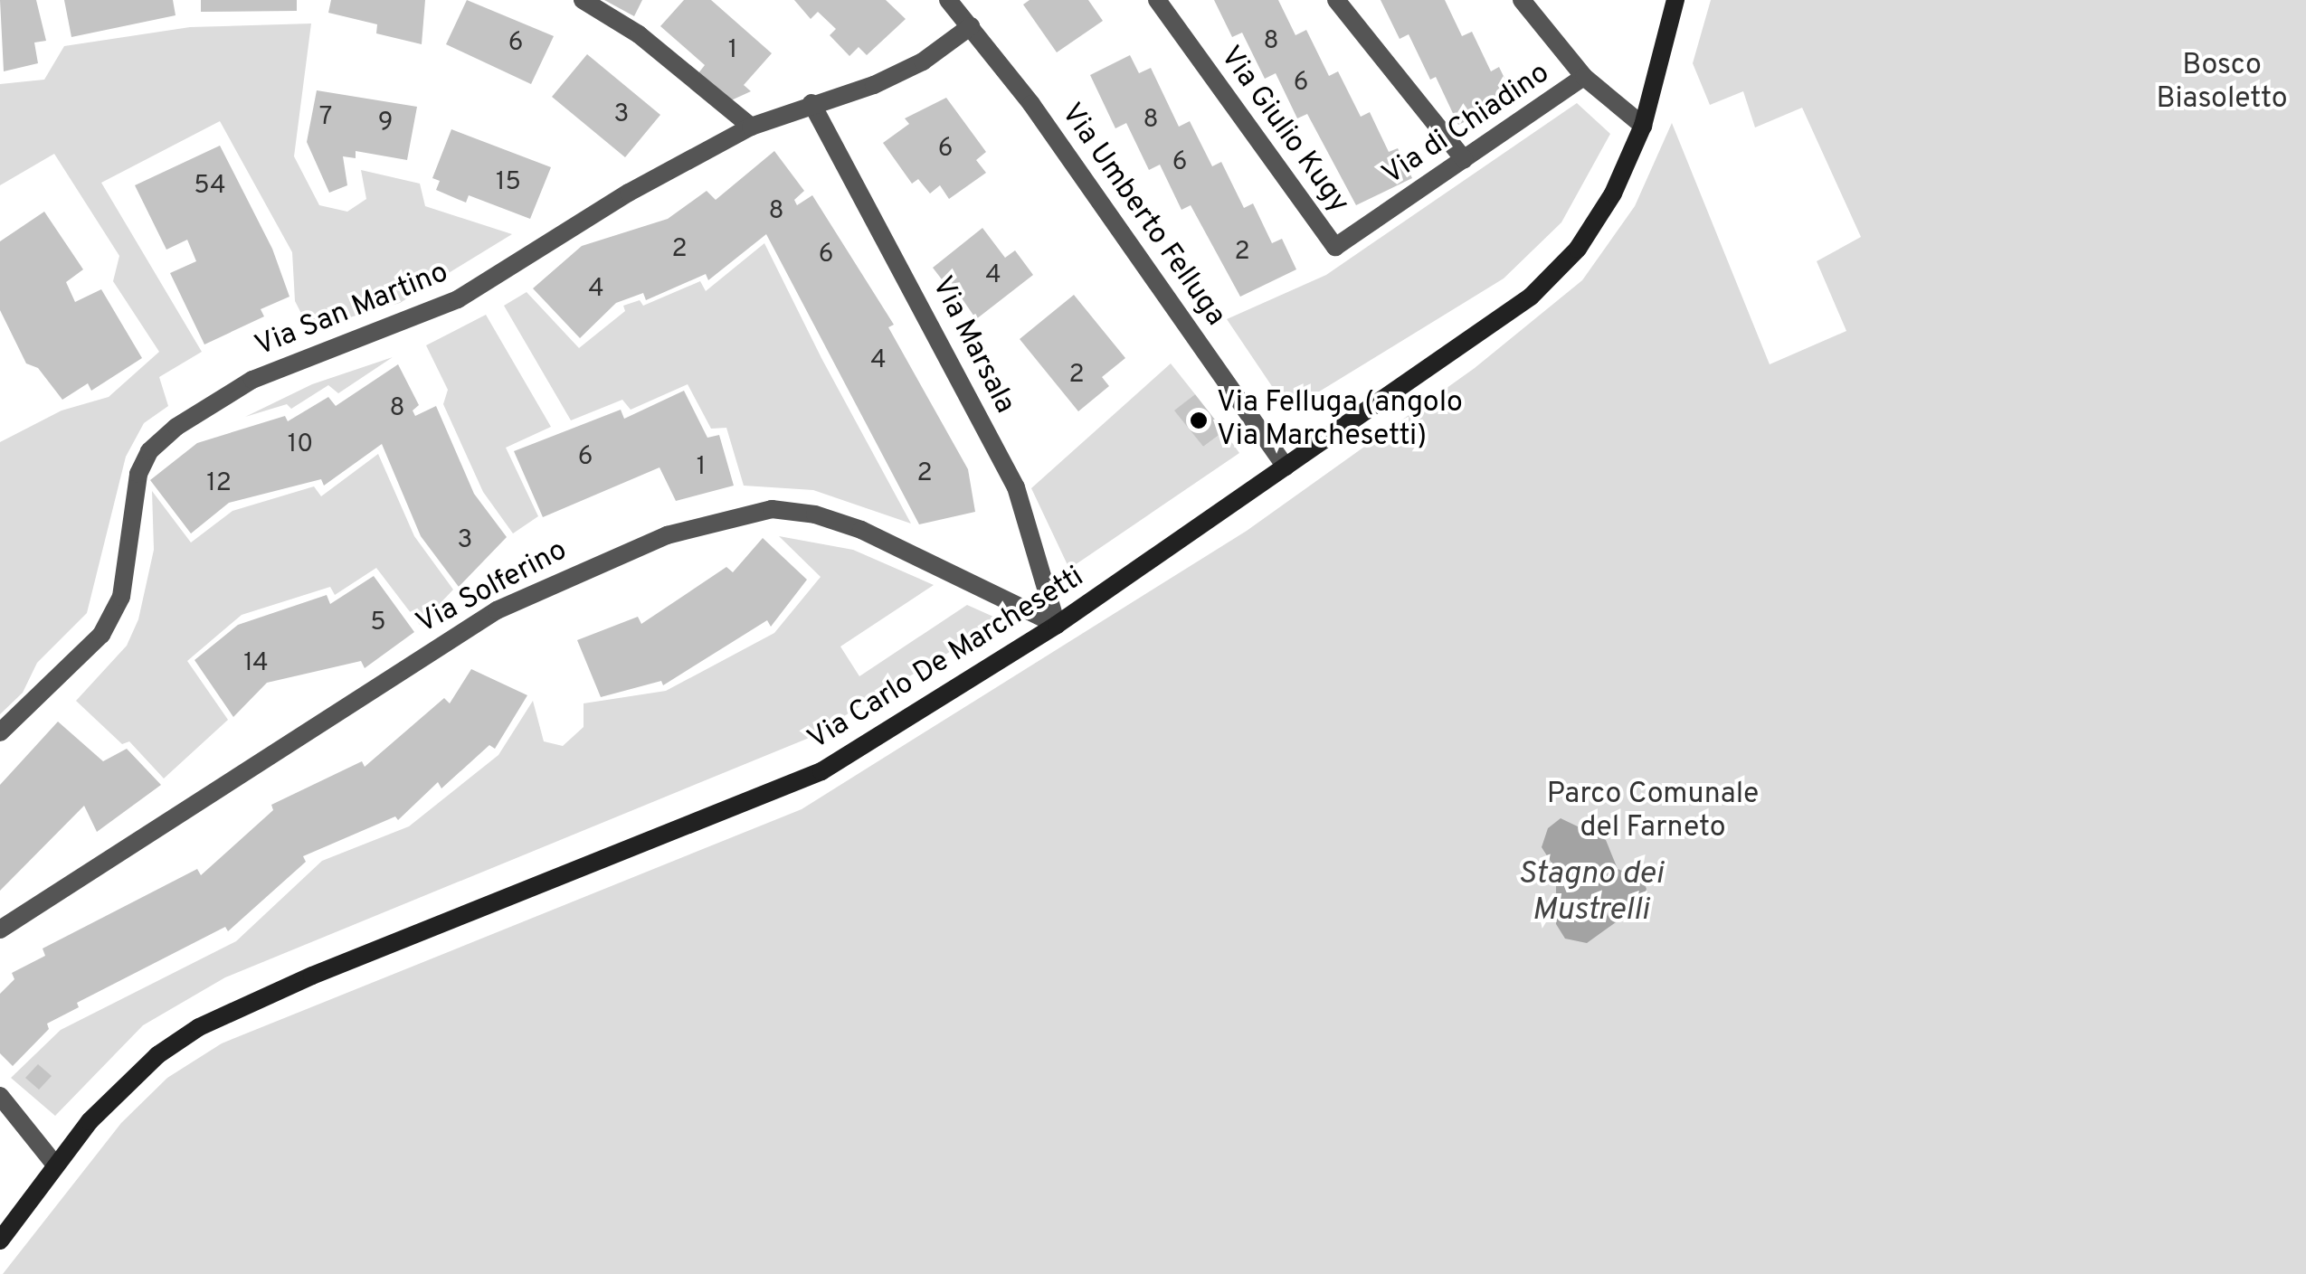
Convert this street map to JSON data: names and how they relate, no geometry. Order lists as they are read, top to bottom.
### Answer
{
  "streets": {
    "main road": ["Via Carlo De Marchesetti"],
    "street": [
      "Via di Chiadino",
      "Via Giulio Kugy",
      "Via Umberto Felluga",
      "Via San Martino",
      "Via Marsala",
      "Via Solferino"
    ]
  },
  "crossings": [
    ["Via di Chiadino", "Via Giulio Kugy"],
    ["Via di Chiadino", "Via Carlo De Marchesetti"],
    ["Via Umberto Felluga", "Via San Martino"],
    ["Via Umberto Felluga", "Via Carlo De Marchesetti"],
    ["Via San Martino", "Via Marsala"],
    ["Via Marsala", "Via Solferino"],
    ["Via Marsala", "Via Carlo De Marchesetti"],
    ["Via Solferino", "Via Carlo De Marchesetti"]
  ],
  "water": ["Stagno dei Mustrelli"],
  "parks": ["Bosco Biasoletto", "Parco Comunale del Farneto"],
  "places": ["Via Felluga (angolo Via Marchesetti)"],
  "house_numbers": [
    "8",
    "6",
    "1",
    "6",
    "3",
    "7",
    "8",
    "9",
    "6",
    "6",
    "15",
    "54",
    "8",
    "2",
    "2",
    "6",
    "4",
    "4",
    "4",
    "2",
    "8",
    "10",
    "6",
    "1",
    "2",
    "12",
    "3",
    "5",
    "14"
  ]
}
